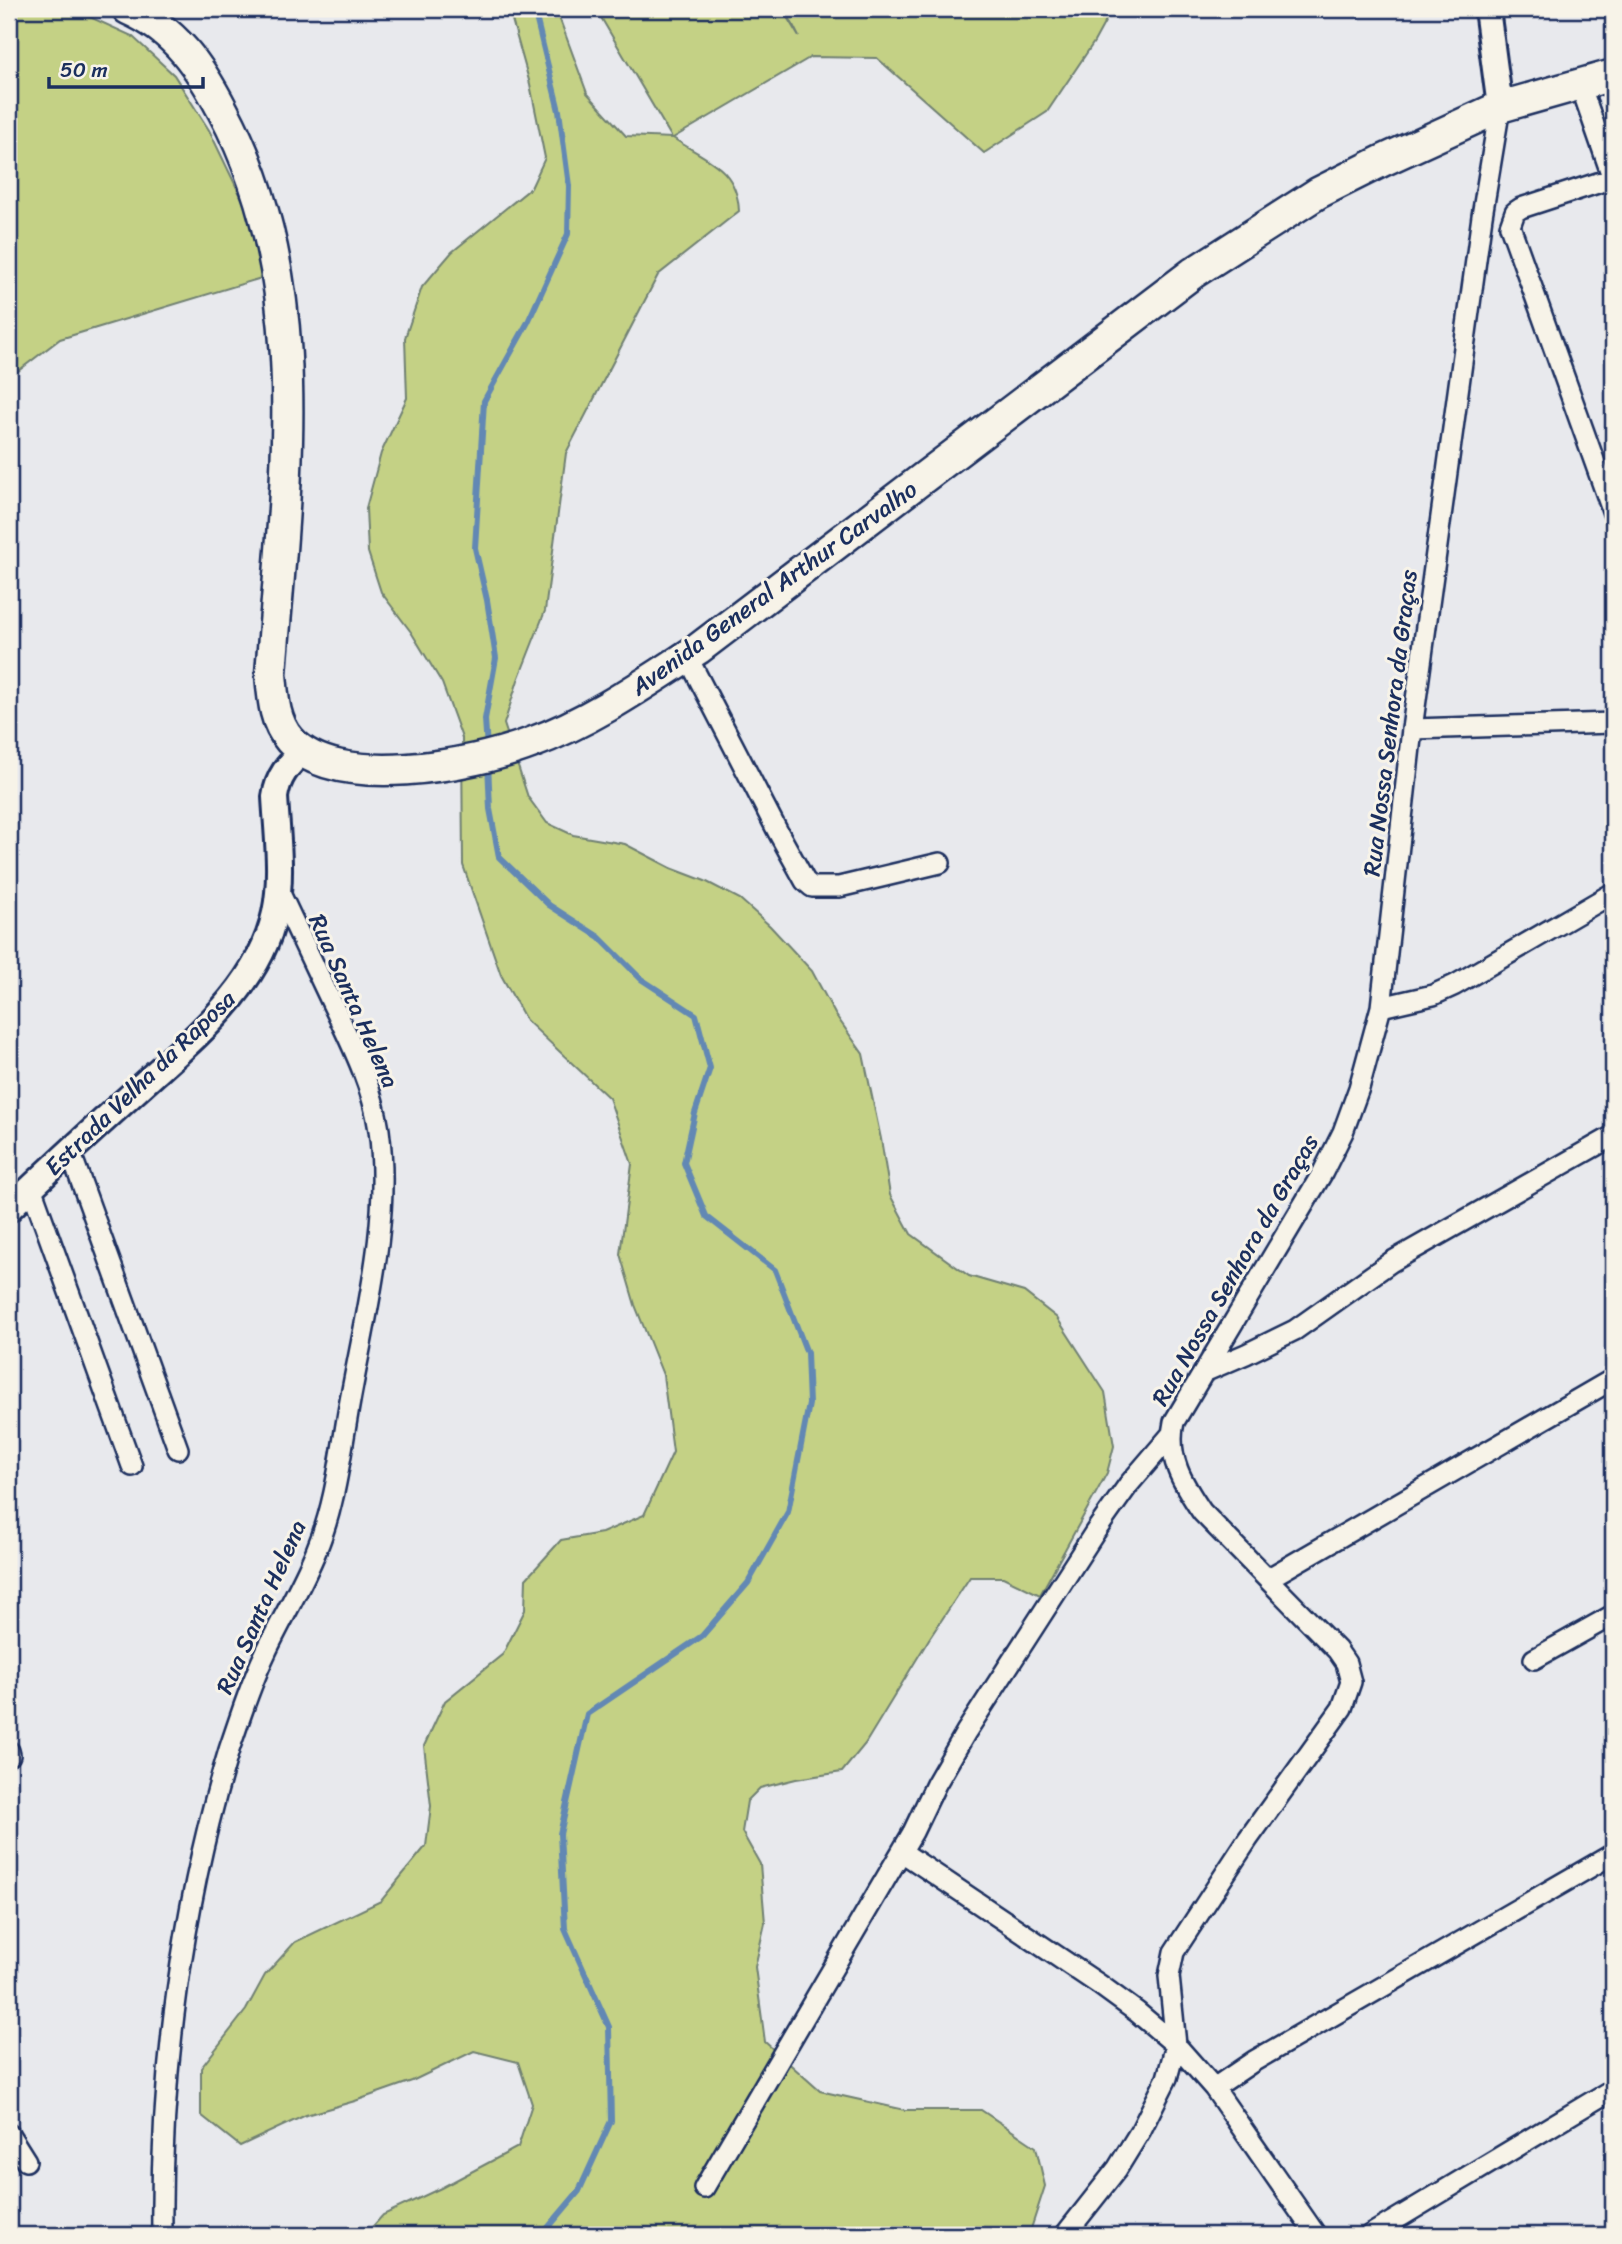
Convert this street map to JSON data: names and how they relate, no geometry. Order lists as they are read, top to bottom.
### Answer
{
  "streets": {
    "main road": ["Avenida General Arthur Carvalho"],
    "street": ["Rua Nossa Senhora da Graças", "Rua Santa Helena", "Estrada Velha da Raposa"]
  },
  "crossings": [
    ["Avenida General Arthur Carvalho", "Rua Nossa Senhora da Graças"],
    ["Avenida General Arthur Carvalho", "Estrada Velha da Raposa"],
    ["Rua Santa Helena", "Estrada Velha da Raposa"]
  ],
  "scale_bar": "50 m"
}
